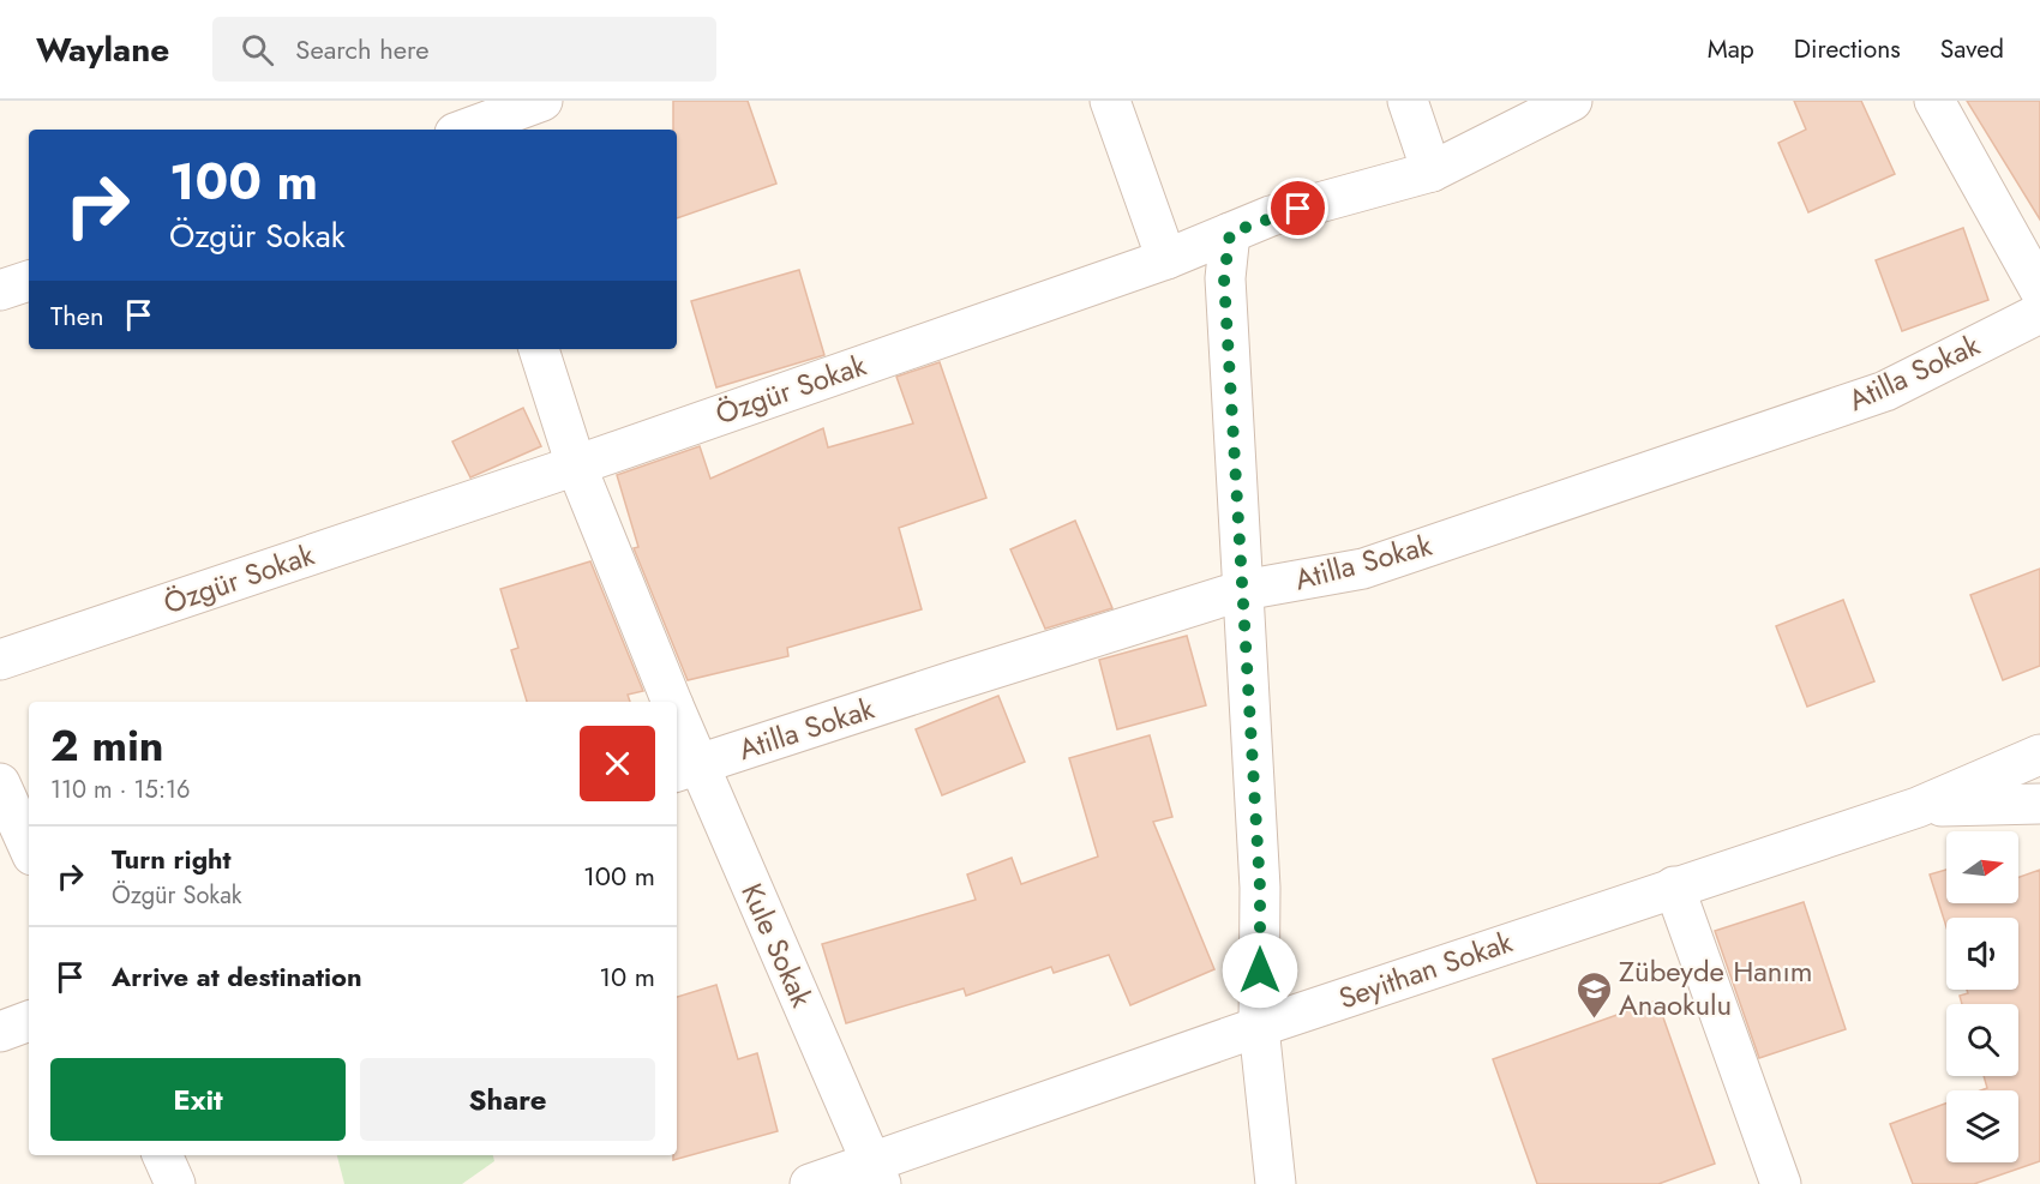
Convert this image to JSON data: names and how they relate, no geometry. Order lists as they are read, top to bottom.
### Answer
{
  "streets": {
    "street": [
      "Atilla Sokak",
      "Özgür Sokak",
      "Kule Sokak",
      "Seyithan Sokak"
    ]
  },
  "crossings": [
    ["Atilla Sokak", "Kule Sokak"],
    ["Özgür Sokak", "Kule Sokak"],
    ["Kule Sokak", "Seyithan Sokak"]
  ],
  "places": {
    "school or university": ["Zübeyde Hanım Anaokulu"]
  },
  "north": "right",
  "page": {
    "header": "Waylane",
    "search": "Search here",
    "nav": ["Map", "Directions", "Saved"],
    "turn": ["100 m", "Özgür Sokak"],
    "then": "Then",
    "heading": ["2 min", "110 m · 15:16"],
    "list": [
      {
        "name": "Turn right",
        "note": "Özgür Sokak",
        "value": "100 m"
      },
      {
        "name": "Arrive at destination",
        "value": "10 m"
      }
    ],
    "buttons": ["Exit", "Share"]
  }
}
